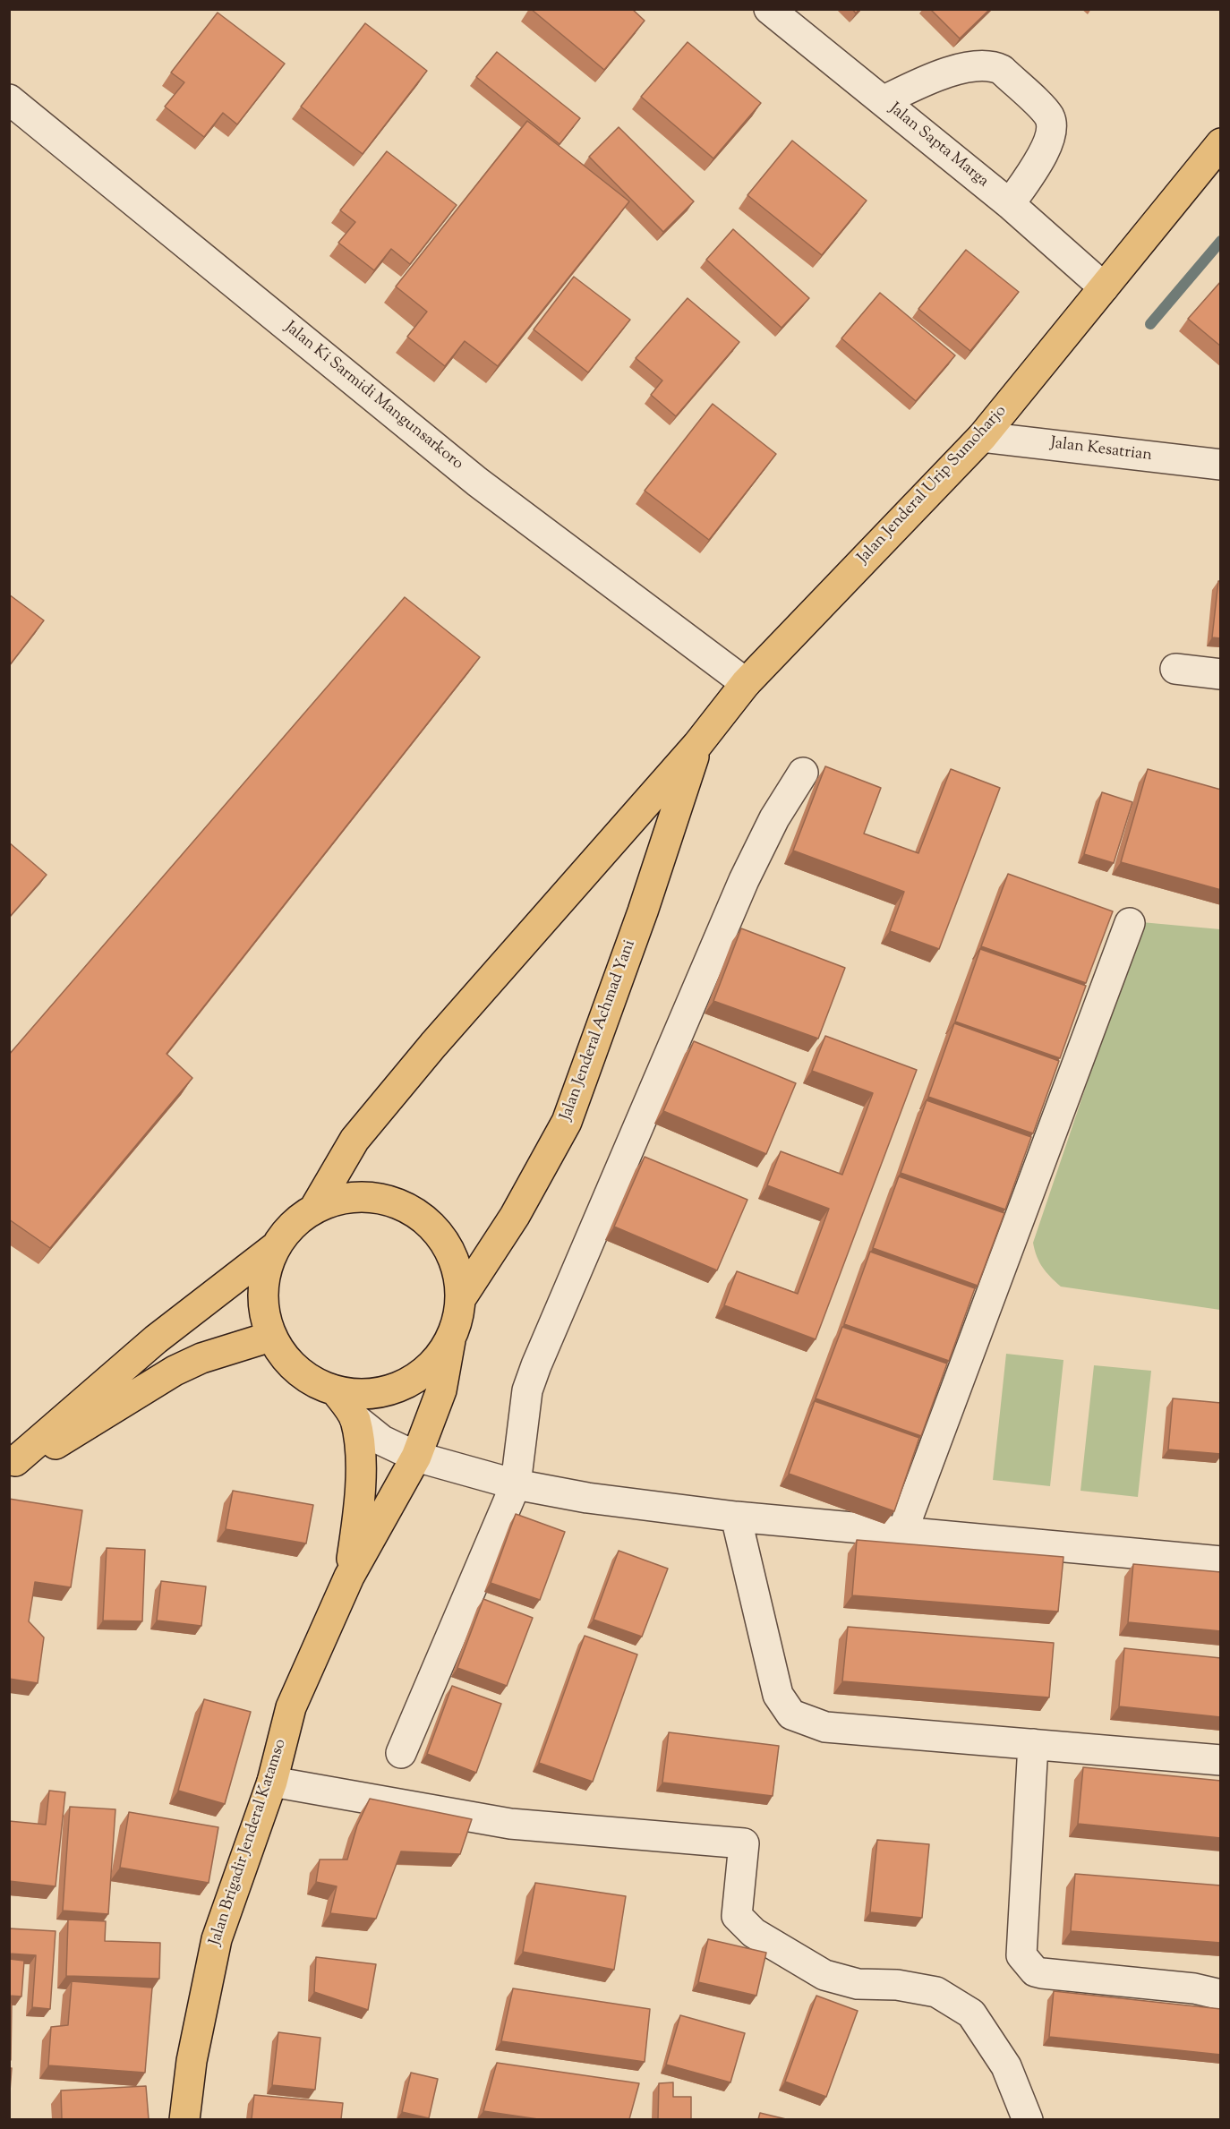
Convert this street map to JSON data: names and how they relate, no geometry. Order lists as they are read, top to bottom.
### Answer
{
  "streets": {
    "main road": ["Jalan Jenderal Urip Sumoharjo", "Jalan Jenderal Achmad Yani", "Jalan Brigadir Jenderal Katamso"],
    "street": ["Jalan Sapta Marga", "Jalan Ki Sarmidi Mangunsarkoro", "Jalan Kesatrian"]
  },
  "crossings": [
    ["Jalan Sapta Marga", "Jalan Jenderal Urip Sumoharjo"],
    ["Jalan Ki Sarmidi Mangunsarkoro", "Jalan Jenderal Urip Sumoharjo"],
    ["Jalan Kesatrian", "Jalan Jenderal Urip Sumoharjo"],
    ["Jalan Jenderal Urip Sumoharjo", "Jalan Jenderal Achmad Yani"]
  ]
}
